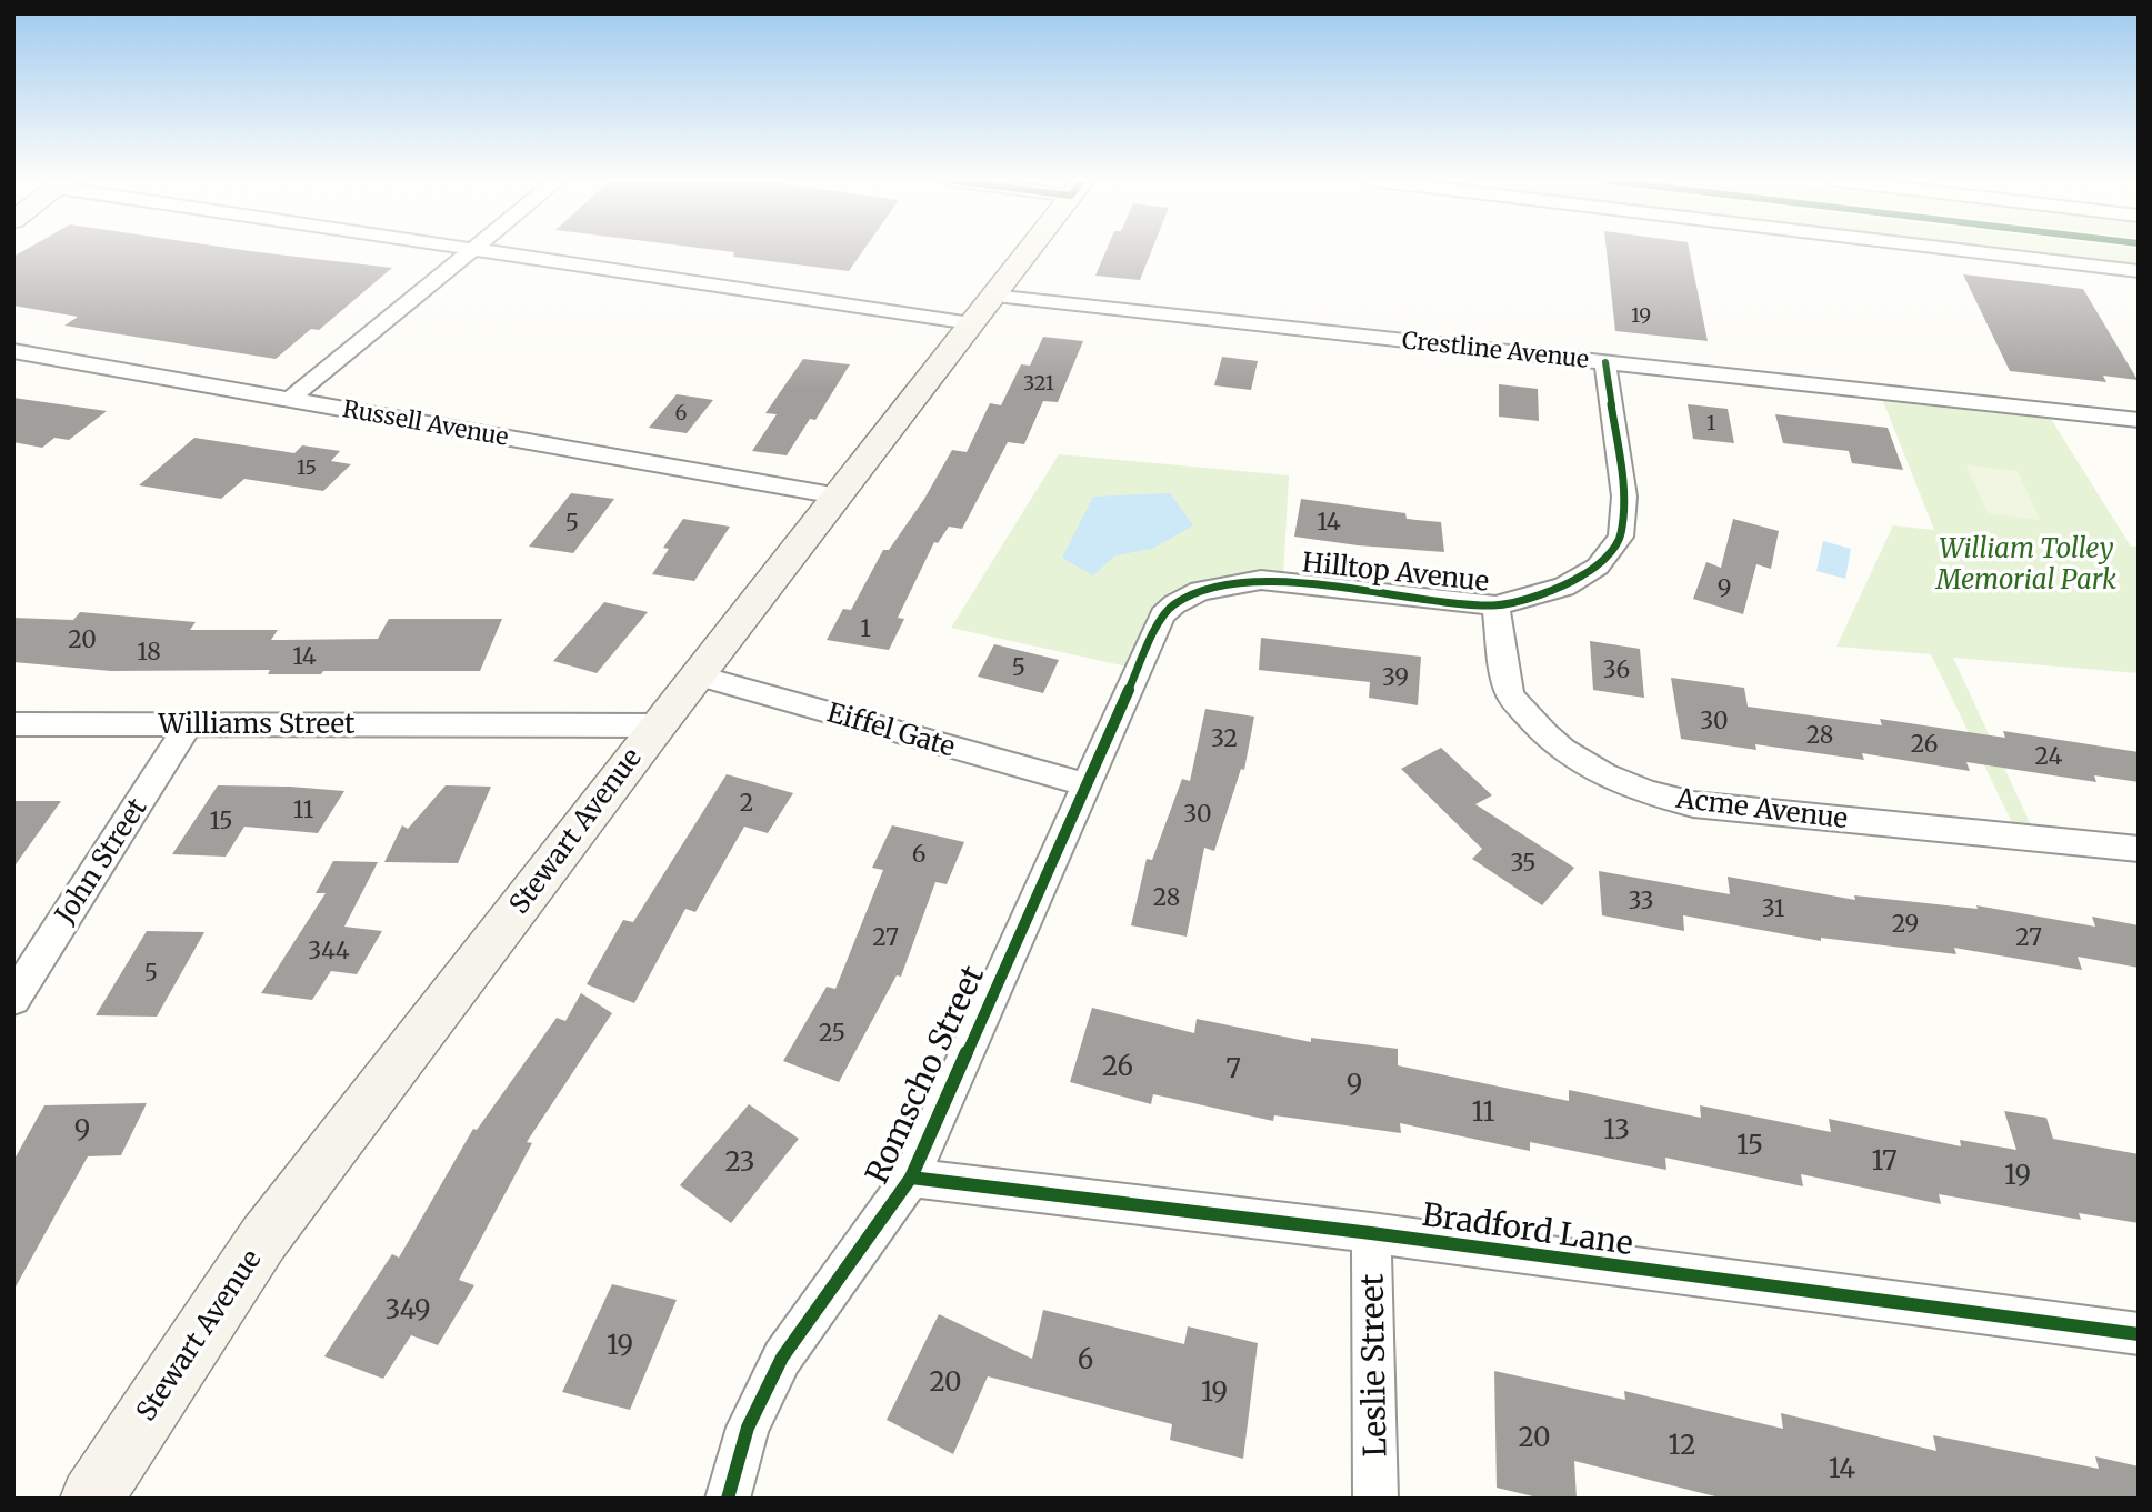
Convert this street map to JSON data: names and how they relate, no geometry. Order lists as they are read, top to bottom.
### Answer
{
  "streets": {
    "main road": ["Stewart Avenue"],
    "street": [
      "Crestline Avenue",
      "Russell Avenue",
      "Hilltop Avenue",
      "Williams Street",
      "Eiffel Gate",
      "Acme Avenue",
      "John Street",
      "Romscho Street",
      "Bradford Lane",
      "Leslie Street"
    ]
  },
  "crossings": [
    ["Crestline Avenue", "Hilltop Avenue"],
    ["Crestline Avenue", "Stewart Avenue"],
    ["Russell Avenue", "Stewart Avenue"],
    ["Hilltop Avenue", "Eiffel Gate"],
    ["Hilltop Avenue", "Acme Avenue"],
    ["Hilltop Avenue", "Romscho Street"],
    ["Williams Street", "Stewart Avenue"],
    ["Williams Street", "John Street"],
    ["Eiffel Gate", "Stewart Avenue"],
    ["Eiffel Gate", "Romscho Street"],
    ["Romscho Street", "Bradford Lane"],
    ["Bradford Lane", "Leslie Street"]
  ],
  "parks": ["William Tolley Memorial Park"],
  "house_numbers": [
    "19",
    "321",
    "6",
    "1",
    "15",
    "14",
    "5",
    "9",
    "1",
    "20",
    "18",
    "14",
    "5",
    "36",
    "39",
    "30",
    "28",
    "32",
    "26",
    "24",
    "2",
    "11",
    "30",
    "15",
    "6",
    "35",
    "28",
    "33",
    "31",
    "29",
    "27",
    "27",
    "344",
    "5",
    "25",
    "26",
    "7",
    "9",
    "11",
    "9",
    "13",
    "15",
    "17",
    "23",
    "19",
    "349",
    "19",
    "6",
    "20",
    "19",
    "20",
    "12",
    "14"
  ]
}
